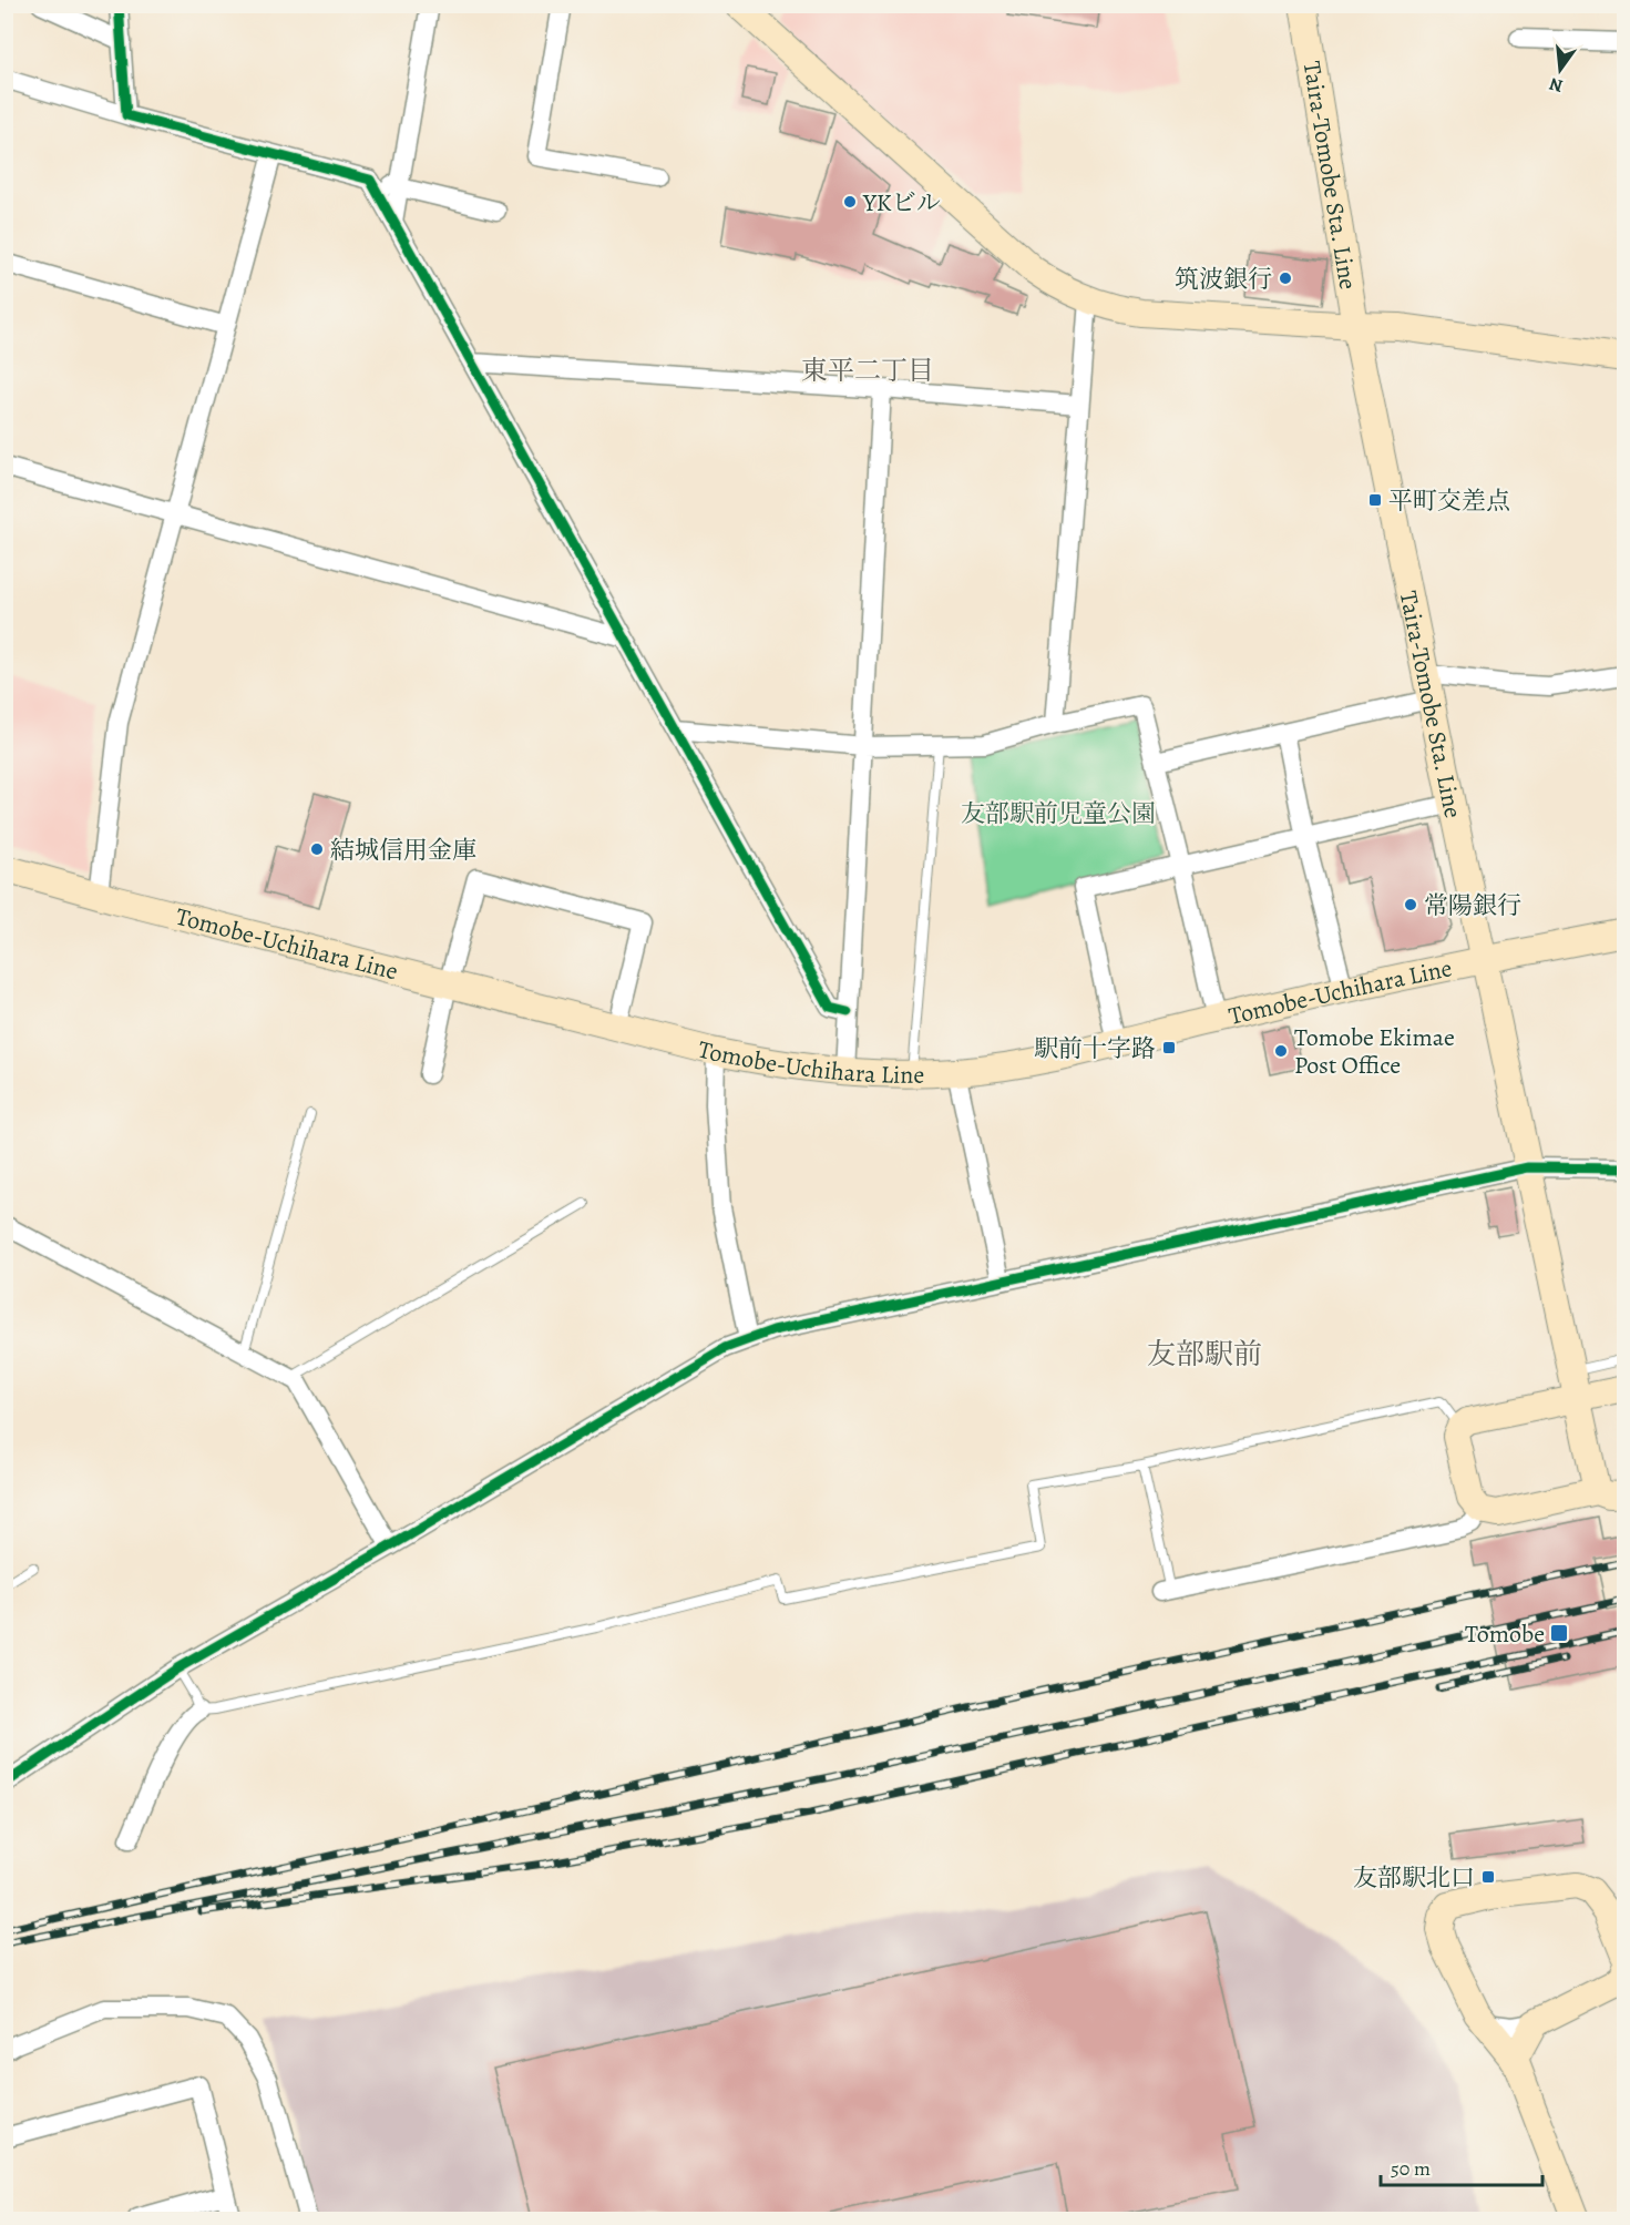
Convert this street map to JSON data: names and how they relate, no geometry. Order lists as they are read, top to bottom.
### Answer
{
  "streets": {
    "main road": ["Taira-Tomobe Sta. Line", "Tomobe-Uchihara Line"]
  },
  "crossings": [
    ["Taira-Tomobe Sta. Line", "Tomobe-Uchihara Line"]
  ],
  "districts": ["東平二丁目", "友部駅前"],
  "parks": ["友部駅前児童公園"],
  "places": {
    "other": [
      "YKビル",
      "筑波銀行",
      "結城信用金庫",
      "常陽銀行",
      "Tomobe Ekimae Post Office"
    ],
    "transit": [
      "平町交差点",
      "駅前十字路",
      "Tomobe",
      "友部駅北口"
    ]
  },
  "scale_bar": "50 m",
  "north": "bottom"
}
